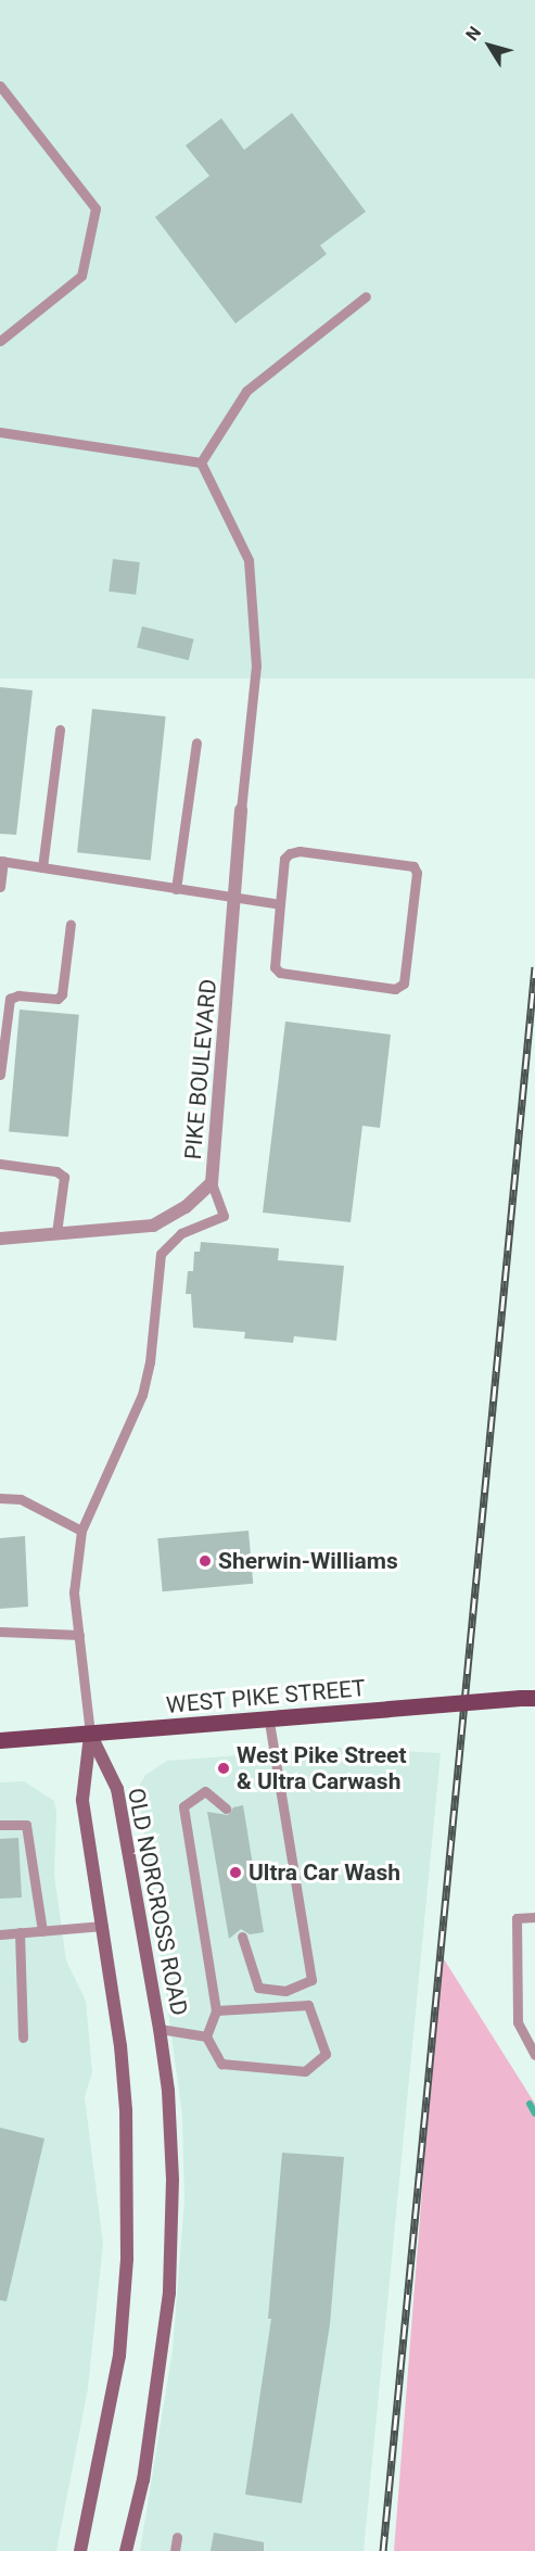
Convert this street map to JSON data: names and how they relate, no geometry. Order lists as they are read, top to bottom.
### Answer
{
  "streets": {
    "main road": ["WEST PIKE STREET", "OLD NORCROSS ROAD"],
    "street": ["PIKE BOULEVARD"]
  },
  "crossings": [
    ["WEST PIKE STREET", "OLD NORCROSS ROAD"]
  ],
  "places": ["Sherwin-Williams", "West Pike Street & Ultra Carwash", "Ultra Car Wash"],
  "north": "top left"
}
